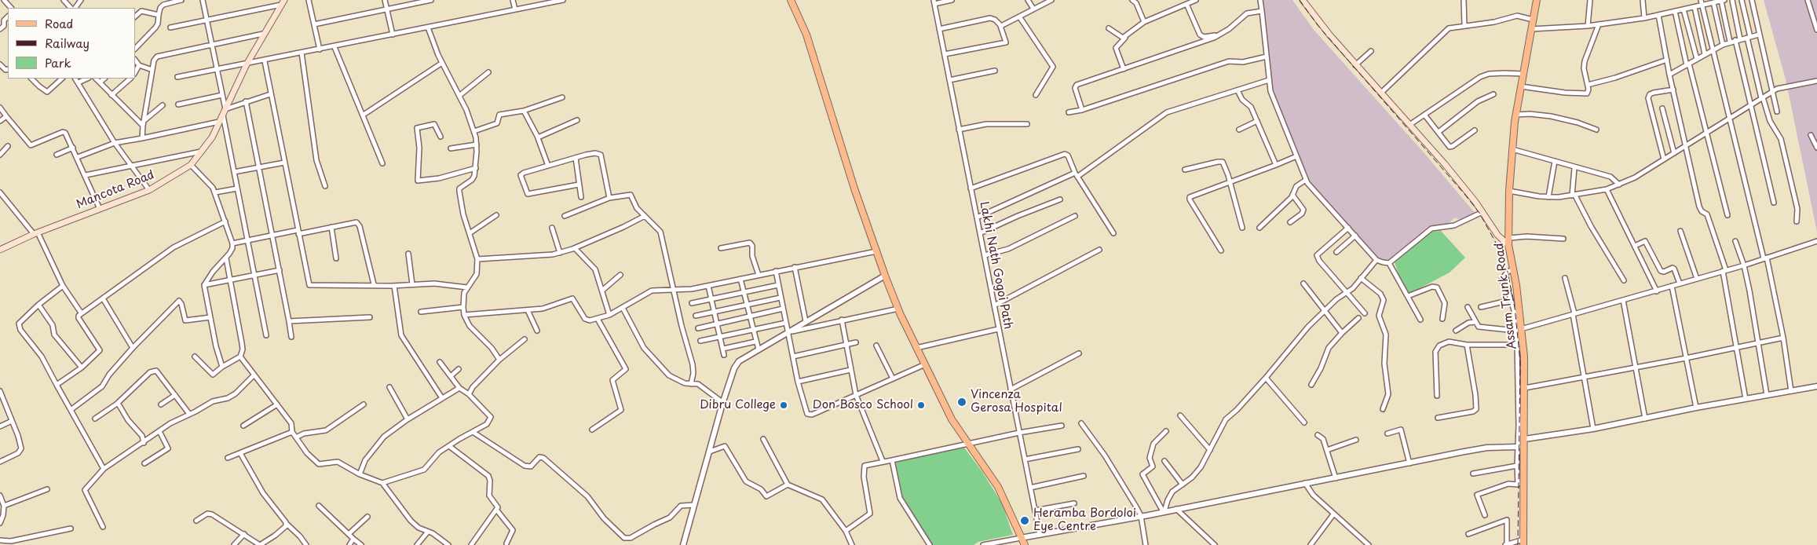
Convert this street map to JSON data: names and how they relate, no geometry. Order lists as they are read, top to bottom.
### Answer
{
  "streets": {
    "main road": ["Mancota Road", "Assam Trunk Road"],
    "street": ["Lakhi Nath Gogoi Path"]
  },
  "places": [
    "Vincenza Gerosa Hospital",
    "Dibru College",
    "Don Bosco School",
    "Heramba Bordoloi Eye Centre"
  ],
  "legend": ["Road", "Railway", "Park"]
}
